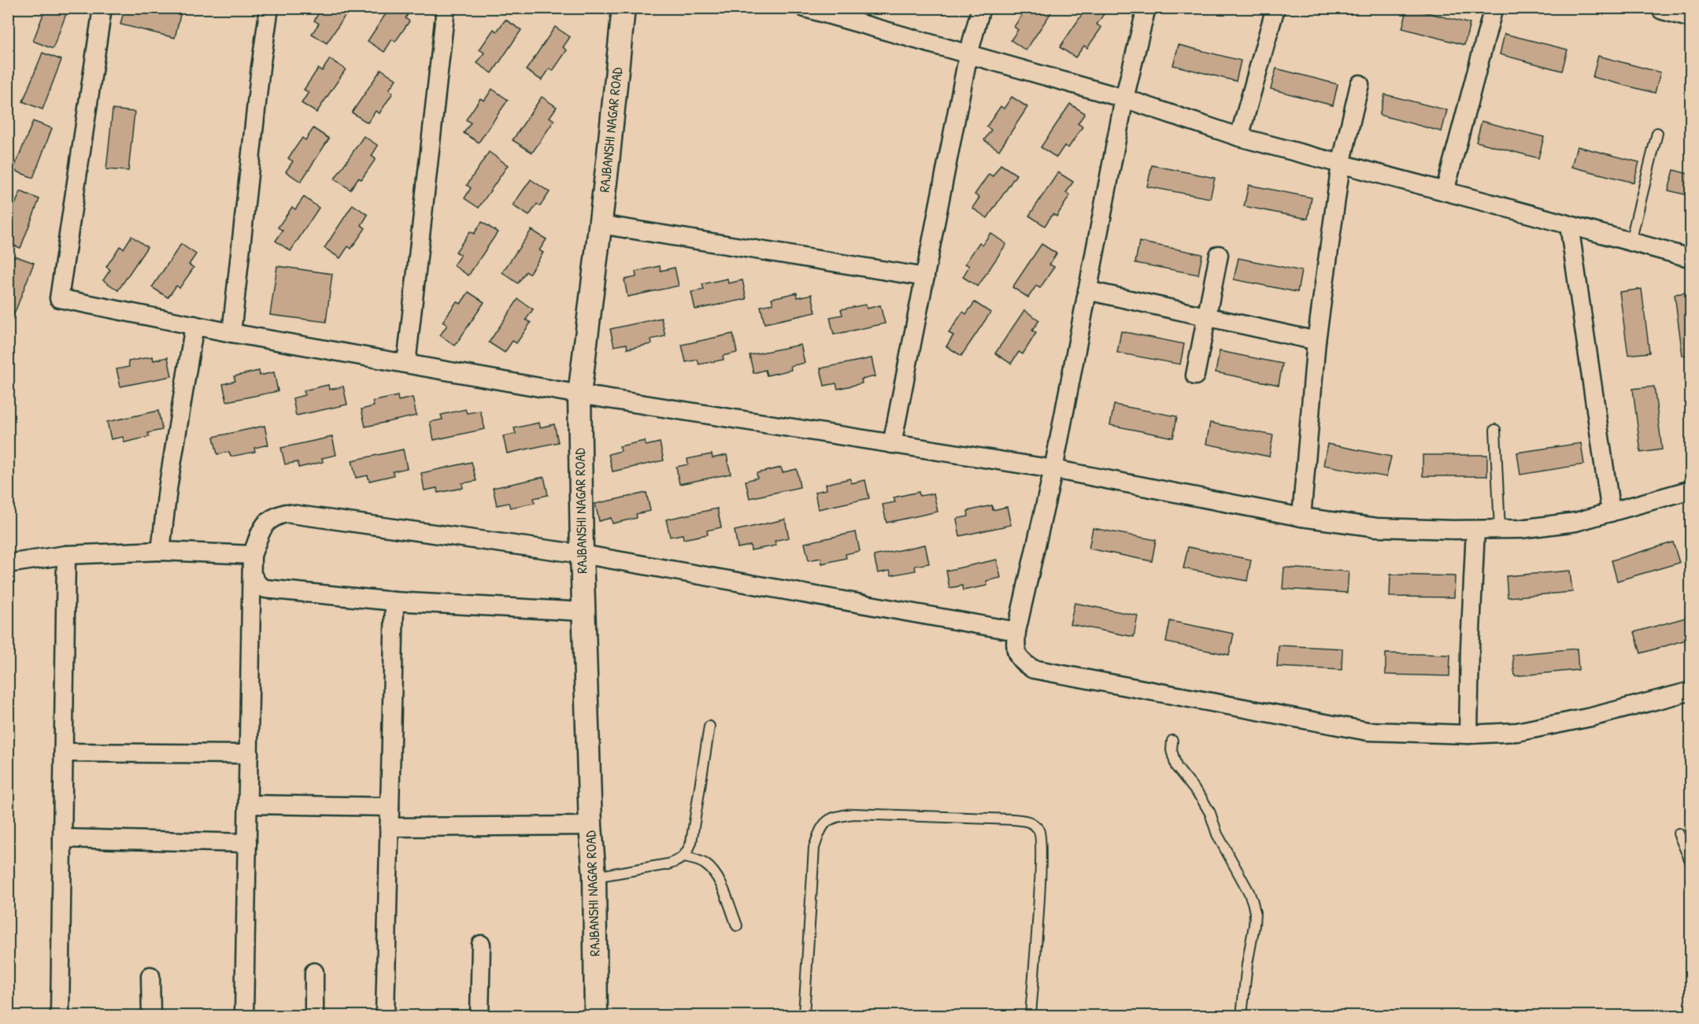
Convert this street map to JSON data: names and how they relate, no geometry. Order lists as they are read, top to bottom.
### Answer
{
  "streets": {
    "street": ["RAJBANSHI NAGAR ROAD"]
  }
}
